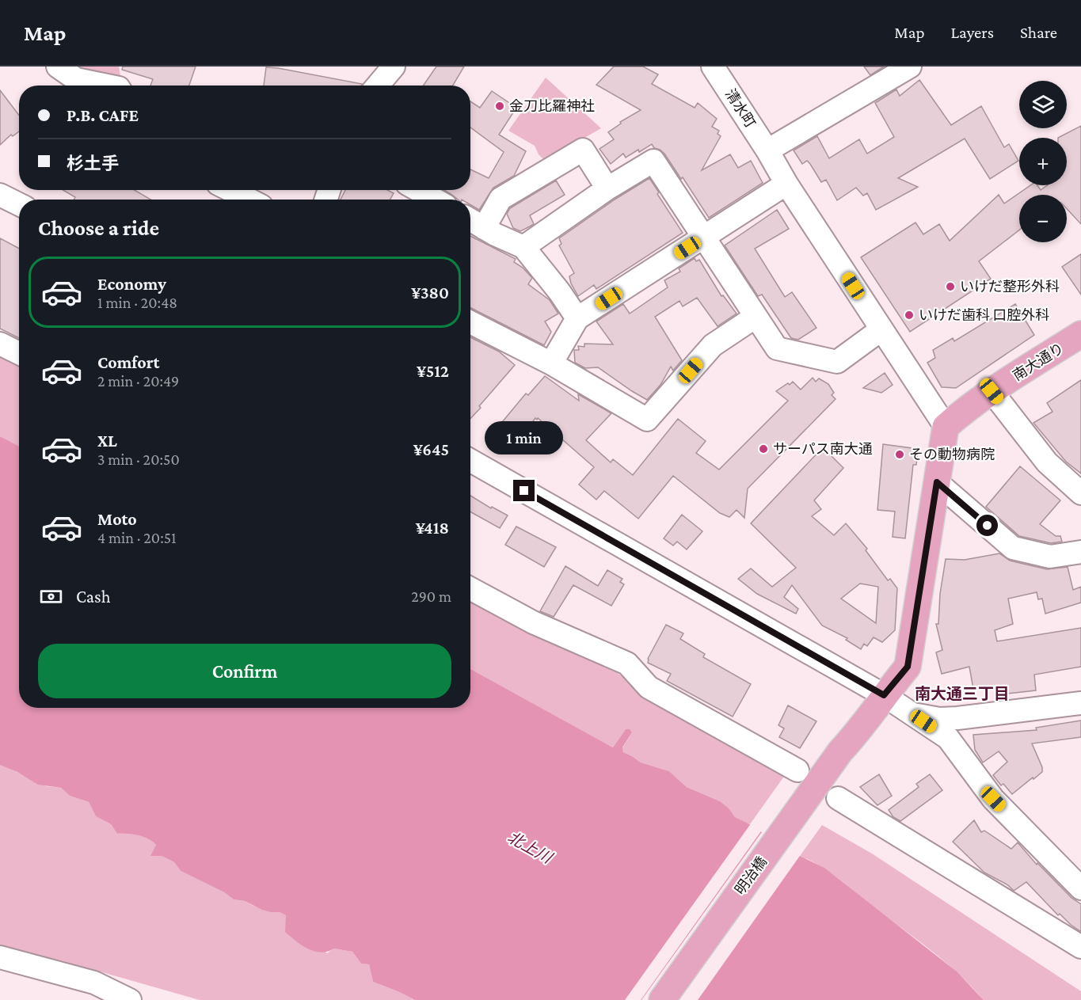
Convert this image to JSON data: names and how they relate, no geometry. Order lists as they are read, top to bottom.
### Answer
{
  "streets": {
    "main road": ["南大通り", "明治橋"],
    "street": ["清水町"]
  },
  "crossings": [
    ["清水町", "南大通り"]
  ],
  "districts": ["南大通三丁目"],
  "water": ["北上川"],
  "places": [
    "金刀比羅神社",
    "いけだ整形外科",
    "いけだ歯科 口腔外科",
    "サーパス南大通",
    "その動物病院"
  ],
  "page": {
    "header": "Map",
    "nav": ["Map", "Layers", "Share"],
    "map_buttons": ["+", "−"],
    "banner": ["P.B. CAFE", "杉土手"],
    "heading": "Choose a ride",
    "list": [
      {
        "name": "Economy",
        "note": "1 min · 20:48",
        "value": "¥380"
      },
      {
        "name": "Comfort",
        "note": "2 min · 20:49",
        "value": "¥512"
      },
      {
        "name": "XL",
        "note": "3 min · 20:50",
        "value": "¥645"
      },
      {
        "name": "Moto",
        "note": "4 min · 20:51",
        "value": "¥418"
      }
    ],
    "bubble": "1 min",
    "pay": ["Cash", "290 m"],
    "buttons": "Confirm"
  }
}
